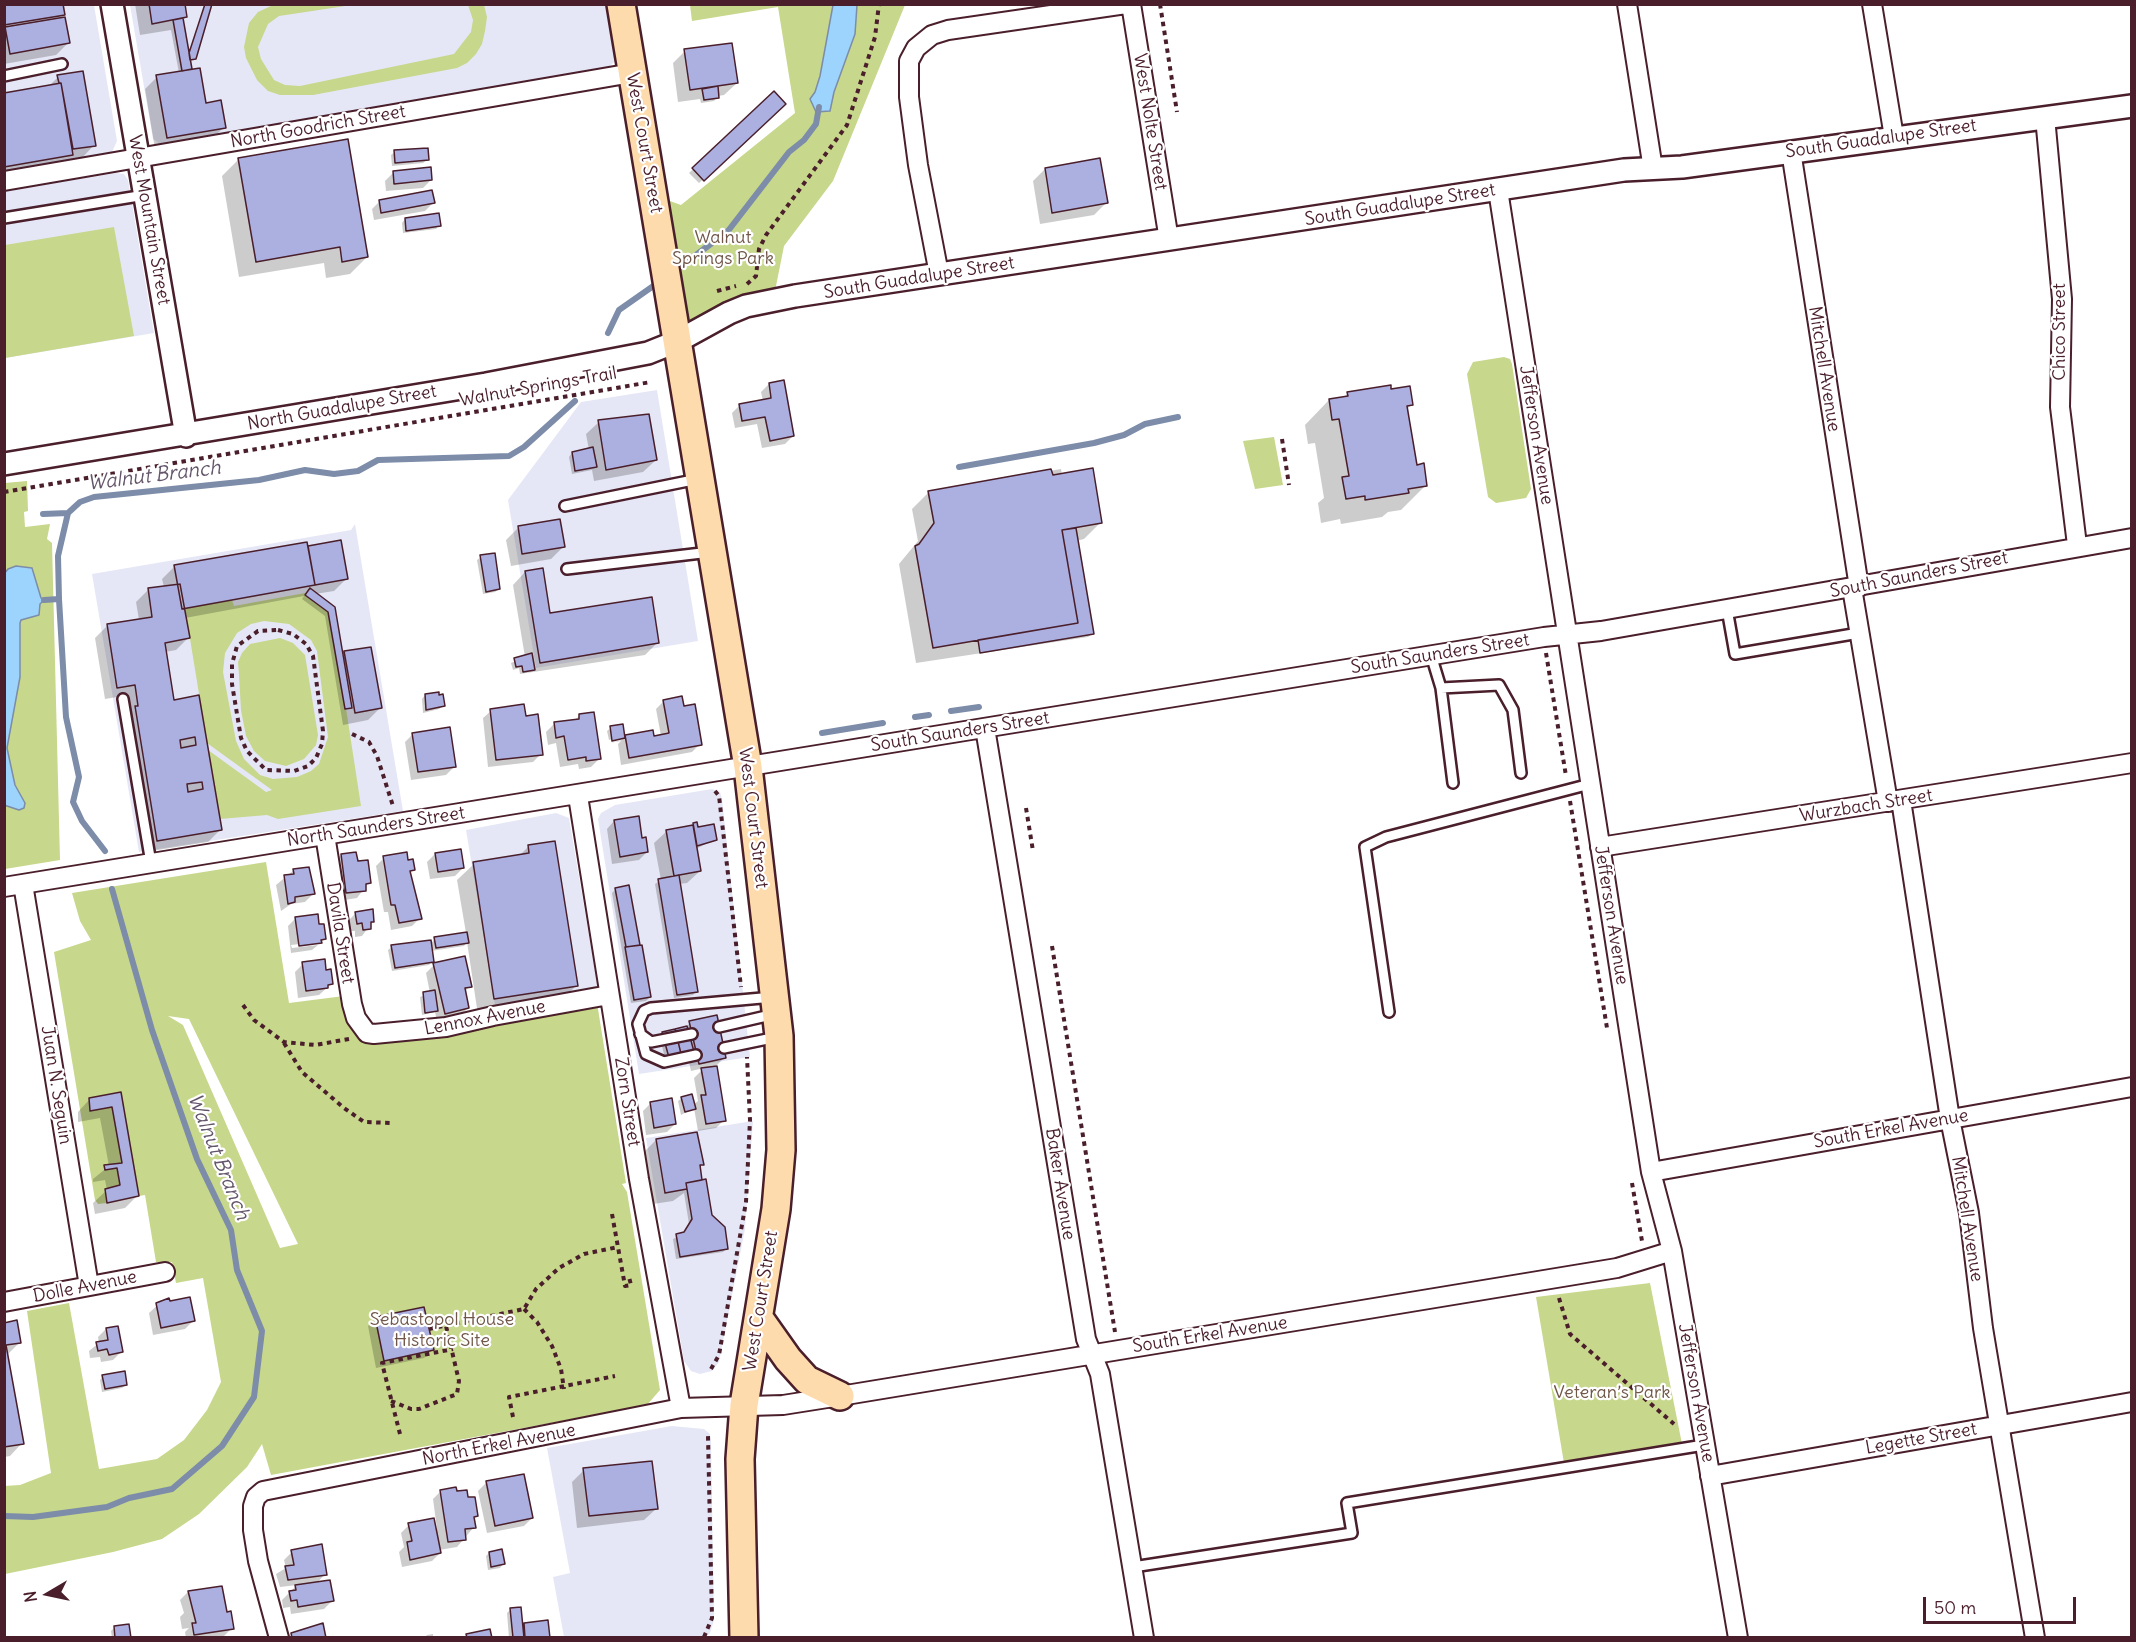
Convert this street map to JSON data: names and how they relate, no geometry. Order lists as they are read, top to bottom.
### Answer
{
  "streets": {
    "main road": ["West Court Street"],
    "street": [
      "West Nolte Street",
      "North Goodrich Street",
      "South Guadalupe Street",
      "West Mountain Street",
      "Chico Street",
      "Mitchell Avenue",
      "North Guadalupe Street",
      "Jefferson Avenue",
      "South Saunders Street",
      "Wurzbach Street",
      "North Saunders Street",
      "Davila Street",
      "Lennox Avenue",
      "Juan N. Seguin",
      "Zorn Street",
      "South Erkel Avenue",
      "Baker Avenue",
      "Dolle Avenue",
      "Legette Street",
      "North Erkel Avenue"
    ],
    "path": ["Walnut Springs Trail"]
  },
  "crossings": [
    ["West Nolte Street", "South Guadalupe Street"],
    ["North Goodrich Street", "West Court Street"],
    ["North Goodrich Street", "West Mountain Street"],
    ["South Guadalupe Street", "West Court Street"],
    ["South Guadalupe Street", "Chico Street"],
    ["South Guadalupe Street", "Mitchell Avenue"],
    ["South Guadalupe Street", "North Guadalupe Street"],
    ["South Guadalupe Street", "Jefferson Avenue"],
    ["West Court Street", "North Guadalupe Street"],
    ["West Court Street", "South Saunders Street"],
    ["West Court Street", "North Saunders Street"],
    ["West Court Street", "South Erkel Avenue"],
    ["West Court Street", "North Erkel Avenue"],
    ["West Mountain Street", "North Guadalupe Street"],
    ["Chico Street", "South Saunders Street"],
    ["Mitchell Avenue", "South Saunders Street"],
    ["Mitchell Avenue", "Wurzbach Street"],
    ["Mitchell Avenue", "South Erkel Avenue"],
    ["Mitchell Avenue", "Legette Street"],
    ["Jefferson Avenue", "South Saunders Street"],
    ["Jefferson Avenue", "Wurzbach Street"],
    ["Jefferson Avenue", "South Erkel Avenue"],
    ["Jefferson Avenue", "Legette Street"],
    ["South Saunders Street", "North Saunders Street"],
    ["South Saunders Street", "Baker Avenue"],
    ["North Saunders Street", "Davila Street"],
    ["North Saunders Street", "Juan N. Seguin"],
    ["North Saunders Street", "Zorn Street"],
    ["Davila Street", "Lennox Avenue"],
    ["Lennox Avenue", "Zorn Street"],
    ["Juan N. Seguin", "Dolle Avenue"],
    ["Zorn Street", "North Erkel Avenue"],
    ["South Erkel Avenue", "Baker Avenue"],
    ["South Erkel Avenue", "North Erkel Avenue"]
  ],
  "water": ["Walnut Branch"],
  "parks": ["Walnut Springs Park", "Sebastopol House Historic Site", "Veteran’s Park"],
  "scale_bar": "50 m",
  "north": "left"
}
